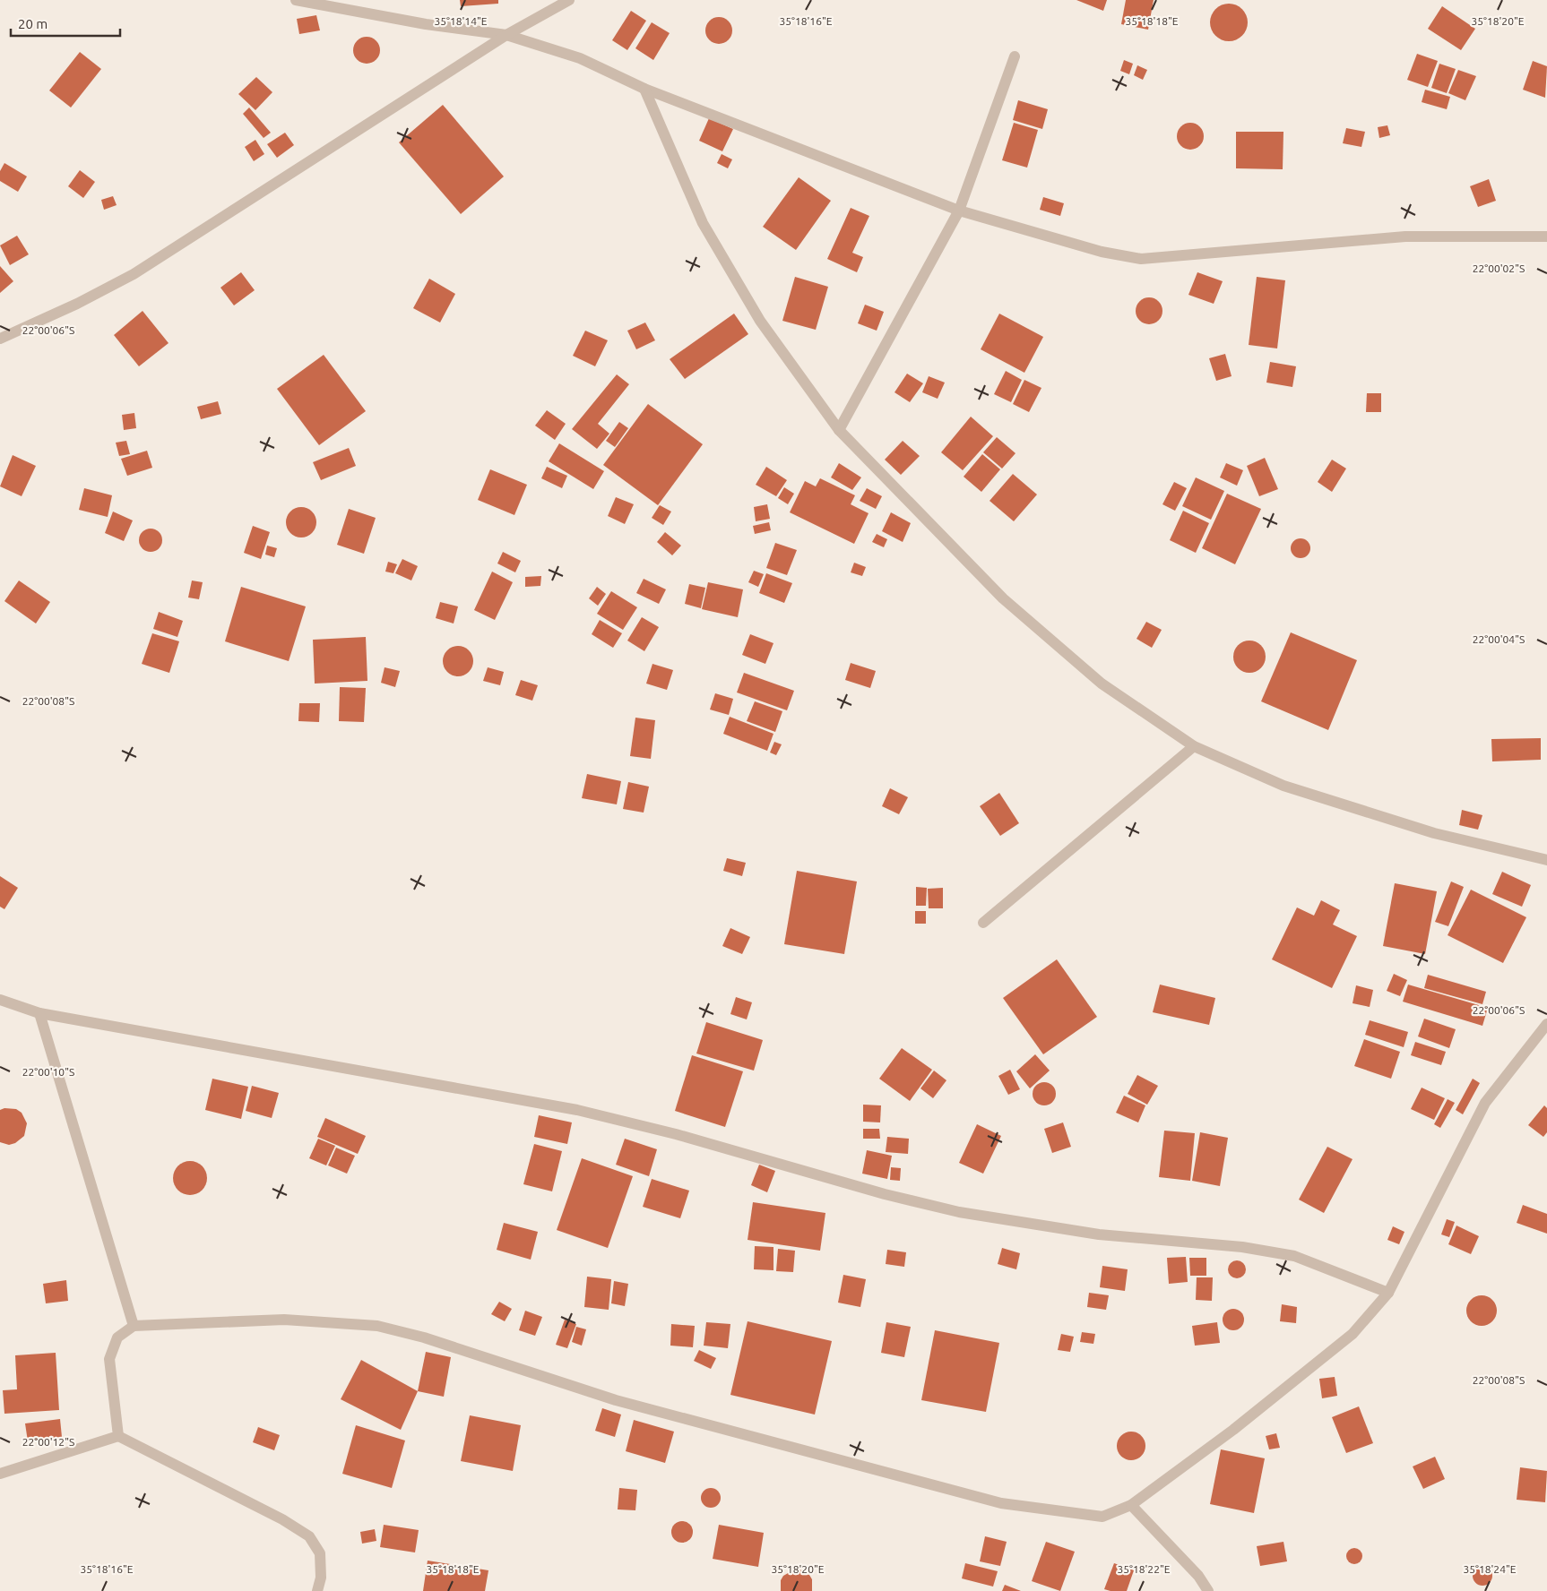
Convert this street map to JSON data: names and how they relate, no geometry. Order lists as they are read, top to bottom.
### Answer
{
  "scale_bar": "20 m",
  "coordinates": [
    "35°18'14\"E",
    "35°18'16\"E",
    "35°18'18\"E",
    "35°18'20\"E",
    "22°00'02\"S",
    "22°00'06\"S",
    "22°00'04\"S",
    "22°00'08\"S",
    "22°00'10\"S",
    "22°00'12\"S",
    "35°18'22\"E",
    "35°18'24\"E"
  ]
}
